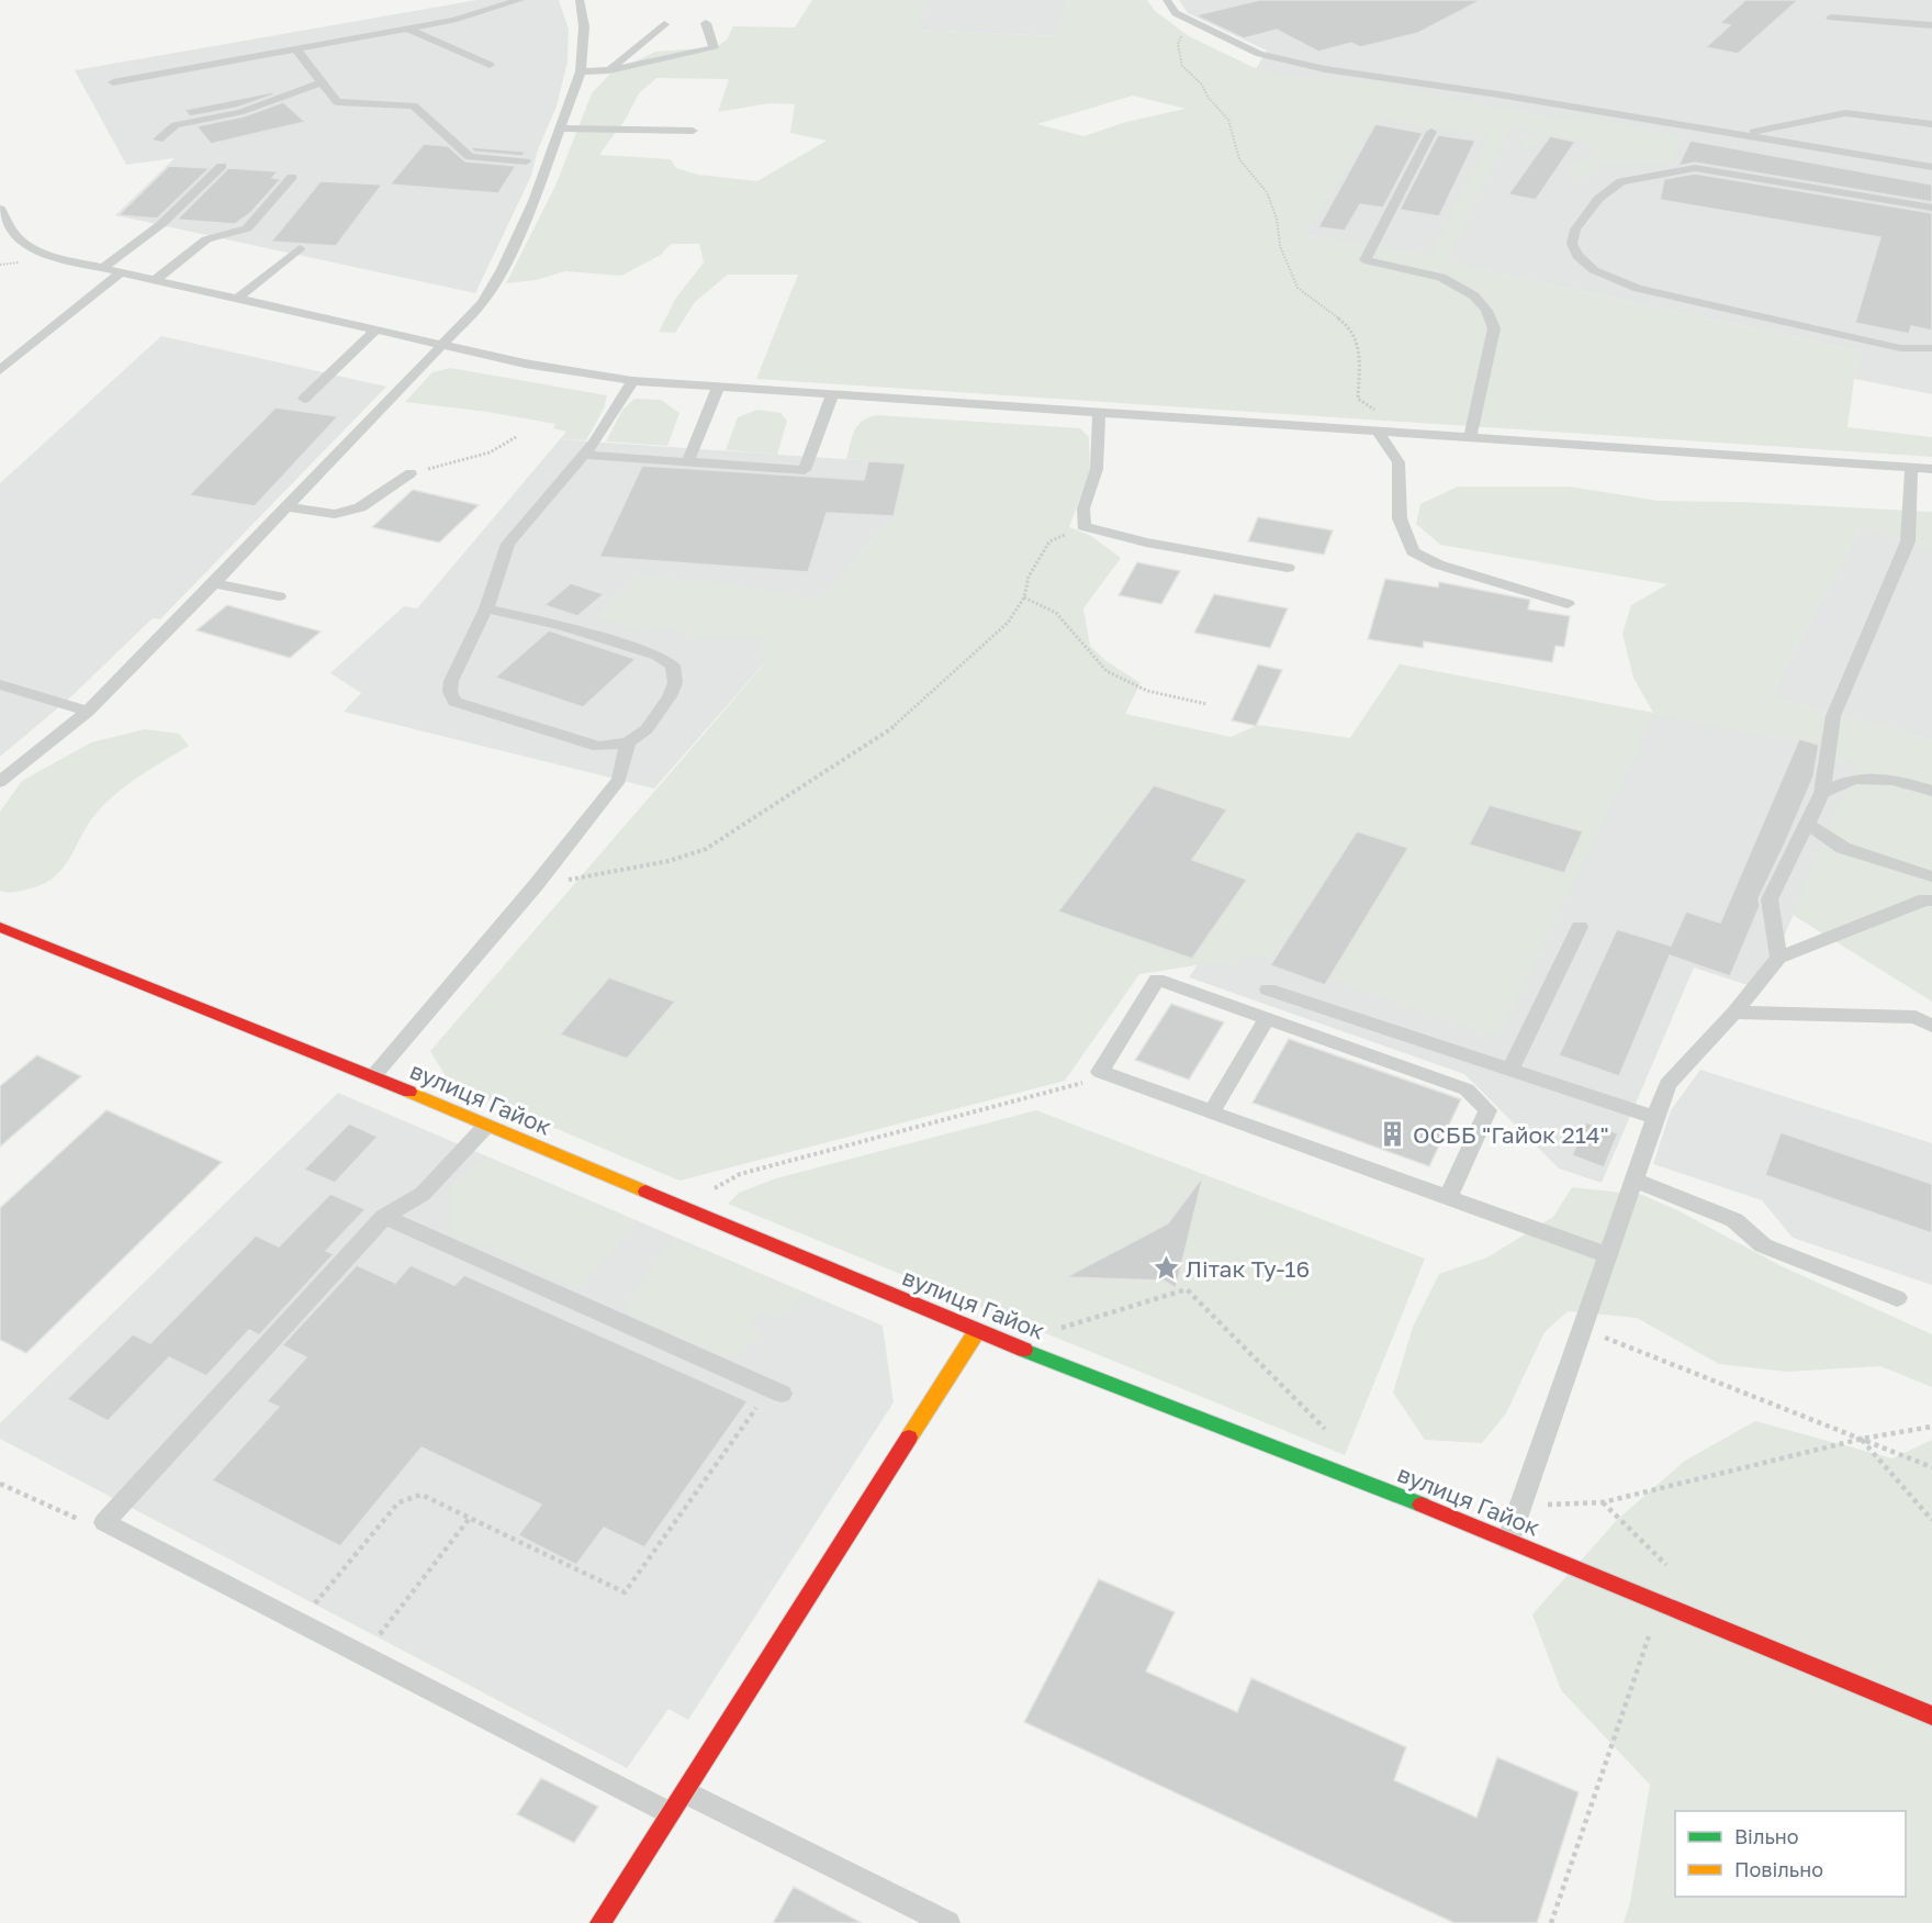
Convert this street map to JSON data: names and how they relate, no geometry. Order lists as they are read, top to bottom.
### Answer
{
  "streets": {
    "street": ["вулиця Гайок"]
  },
  "places": {
    "building": ["ОСББ \"Гайок 214\""],
    "place": ["Літак Ту-16"]
  },
  "legend": ["Вільно", "Повільно"]
}
